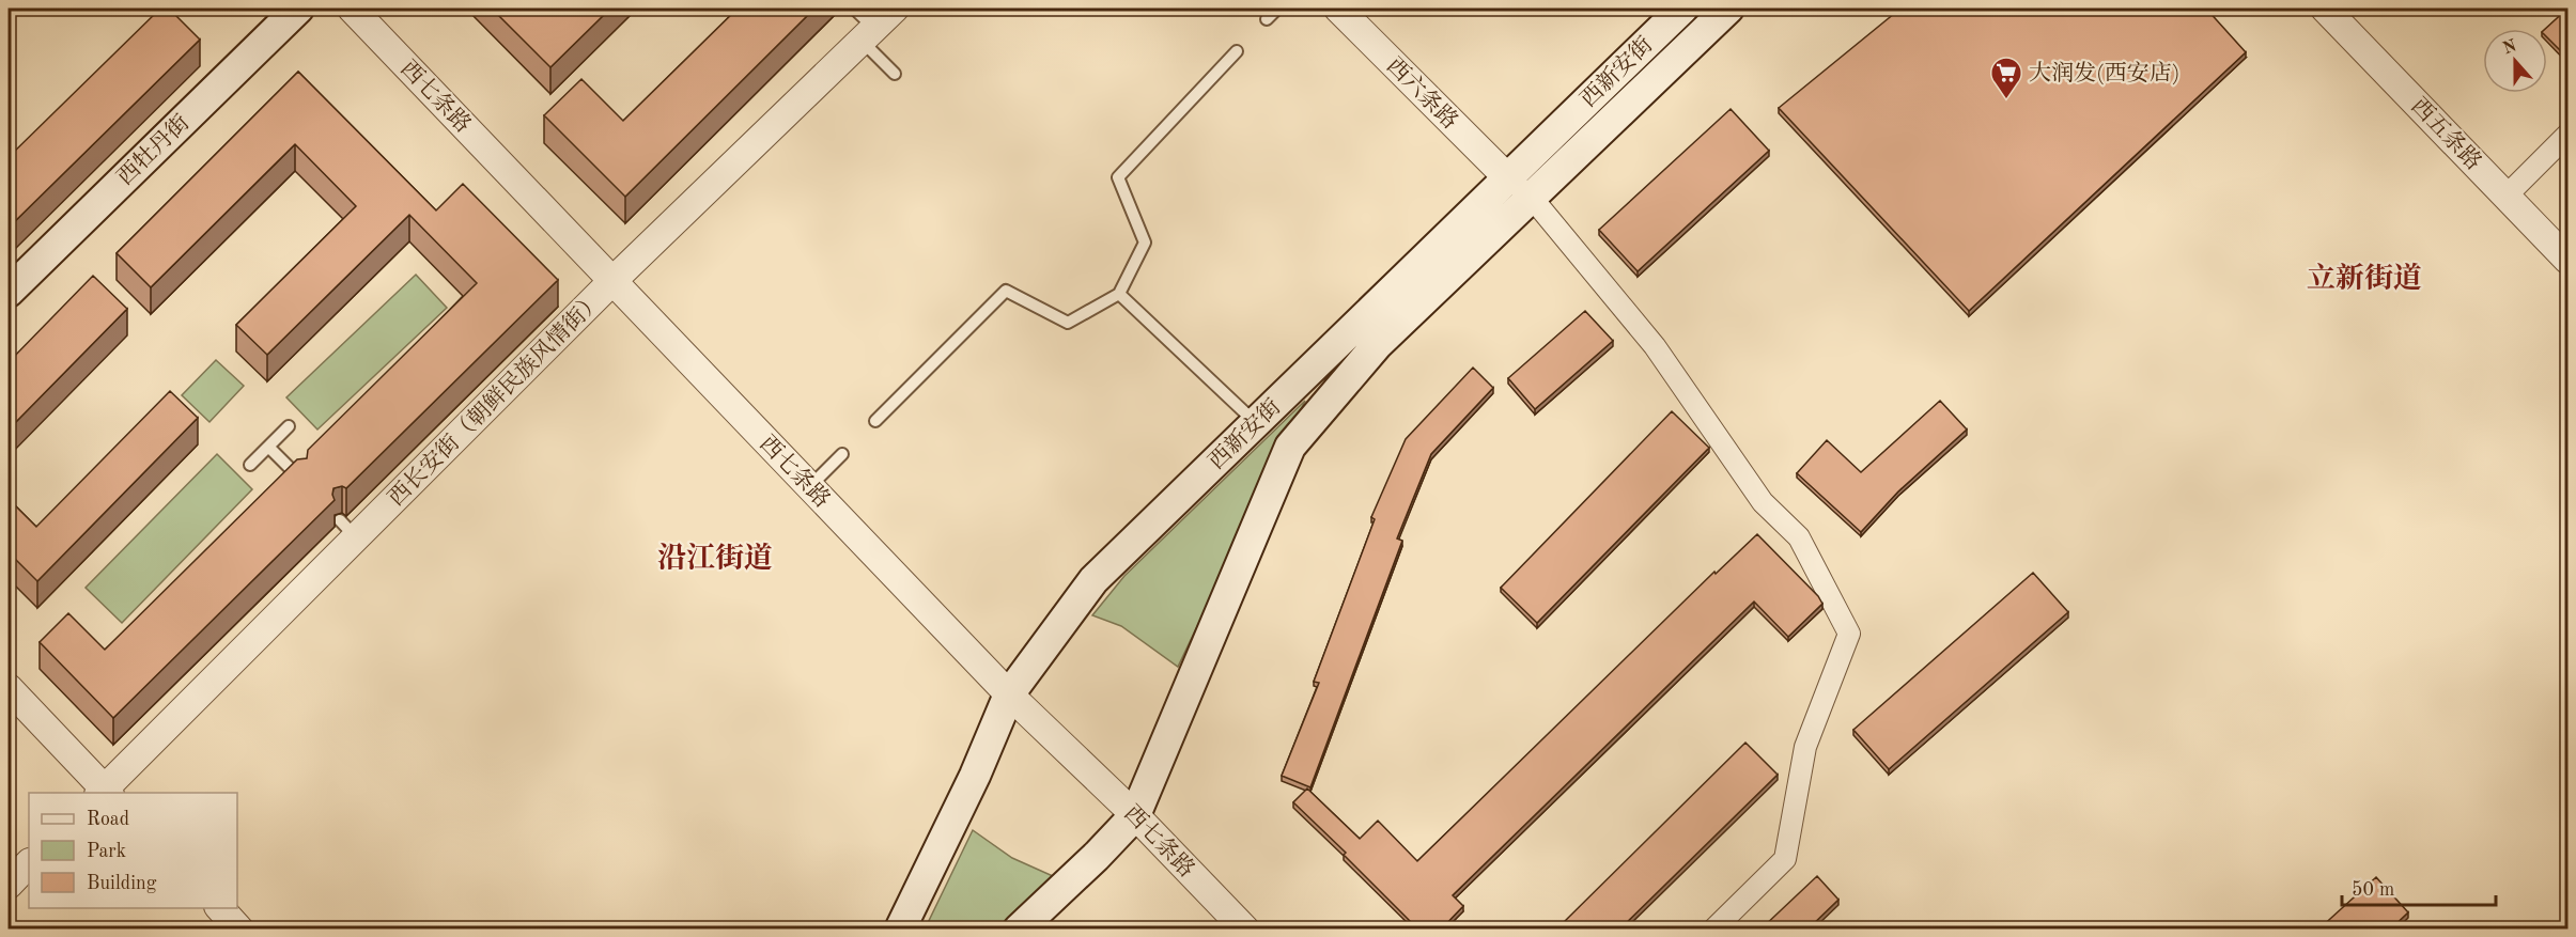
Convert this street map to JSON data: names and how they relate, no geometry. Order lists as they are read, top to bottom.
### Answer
{
  "streets": {
    "main road": ["西新安街", "西牡丹街"],
    "street": [
      "西六条路",
      "西七条路",
      "西五条路",
      "西长安街（朝鲜民族风情街）"
    ]
  },
  "crossings": [
    ["西新安街", "西六条路"],
    ["西新安街", "西七条路"],
    ["西七条路", "西长安街（朝鲜民族风情街）"]
  ],
  "districts": ["立新街道", "沿江街道"],
  "places": {
    "supermarket": ["大润发(西安店)"]
  },
  "legend": ["Road", "Park", "Building"],
  "scale_bar": "50 m",
  "north": "top"
}
